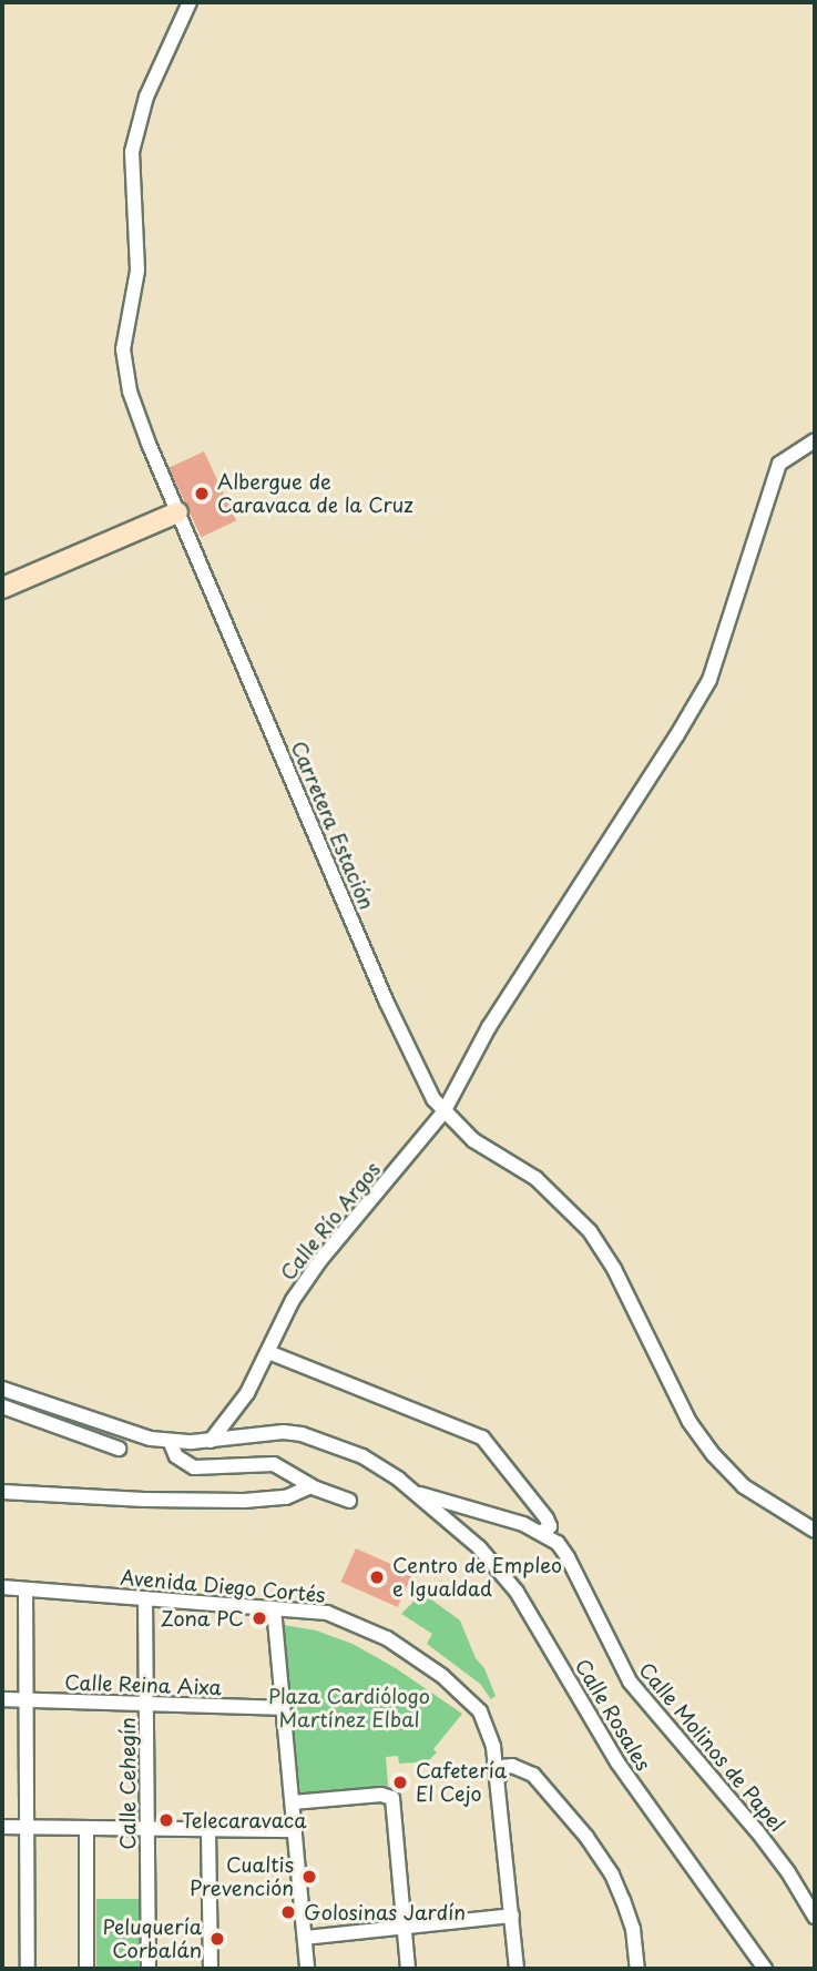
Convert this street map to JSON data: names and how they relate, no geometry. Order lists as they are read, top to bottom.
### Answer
{
  "streets": {
    "street": [
      "Carretera Estación",
      "Calle Río Argos",
      "Avenida Diego Cortés",
      "Calle Reina Aixa",
      "Calle Rosales",
      "Calle Molinos de Papel",
      "Calle Cehegín"
    ]
  },
  "crossings": [
    ["Carretera Estación", "Calle Río Argos"],
    ["Calle Río Argos", "Calle Molinos de Papel"],
    ["Avenida Diego Cortés", "Calle Cehegín"],
    ["Calle Reina Aixa", "Calle Cehegín"],
    ["Calle Rosales", "Calle Molinos de Papel"]
  ],
  "parks": ["Plaza Cardiólogo Martínez Elbal"],
  "places": [
    "Albergue de Caravaca de la Cruz",
    "Centro de Empleo e Igualdad",
    "Zona PC",
    "Cafetería El Cejo",
    "Telecaravaca",
    "Cualtis Prevención",
    "Golosinas Jardín",
    "Peluquería Corbalán"
  ]
}
